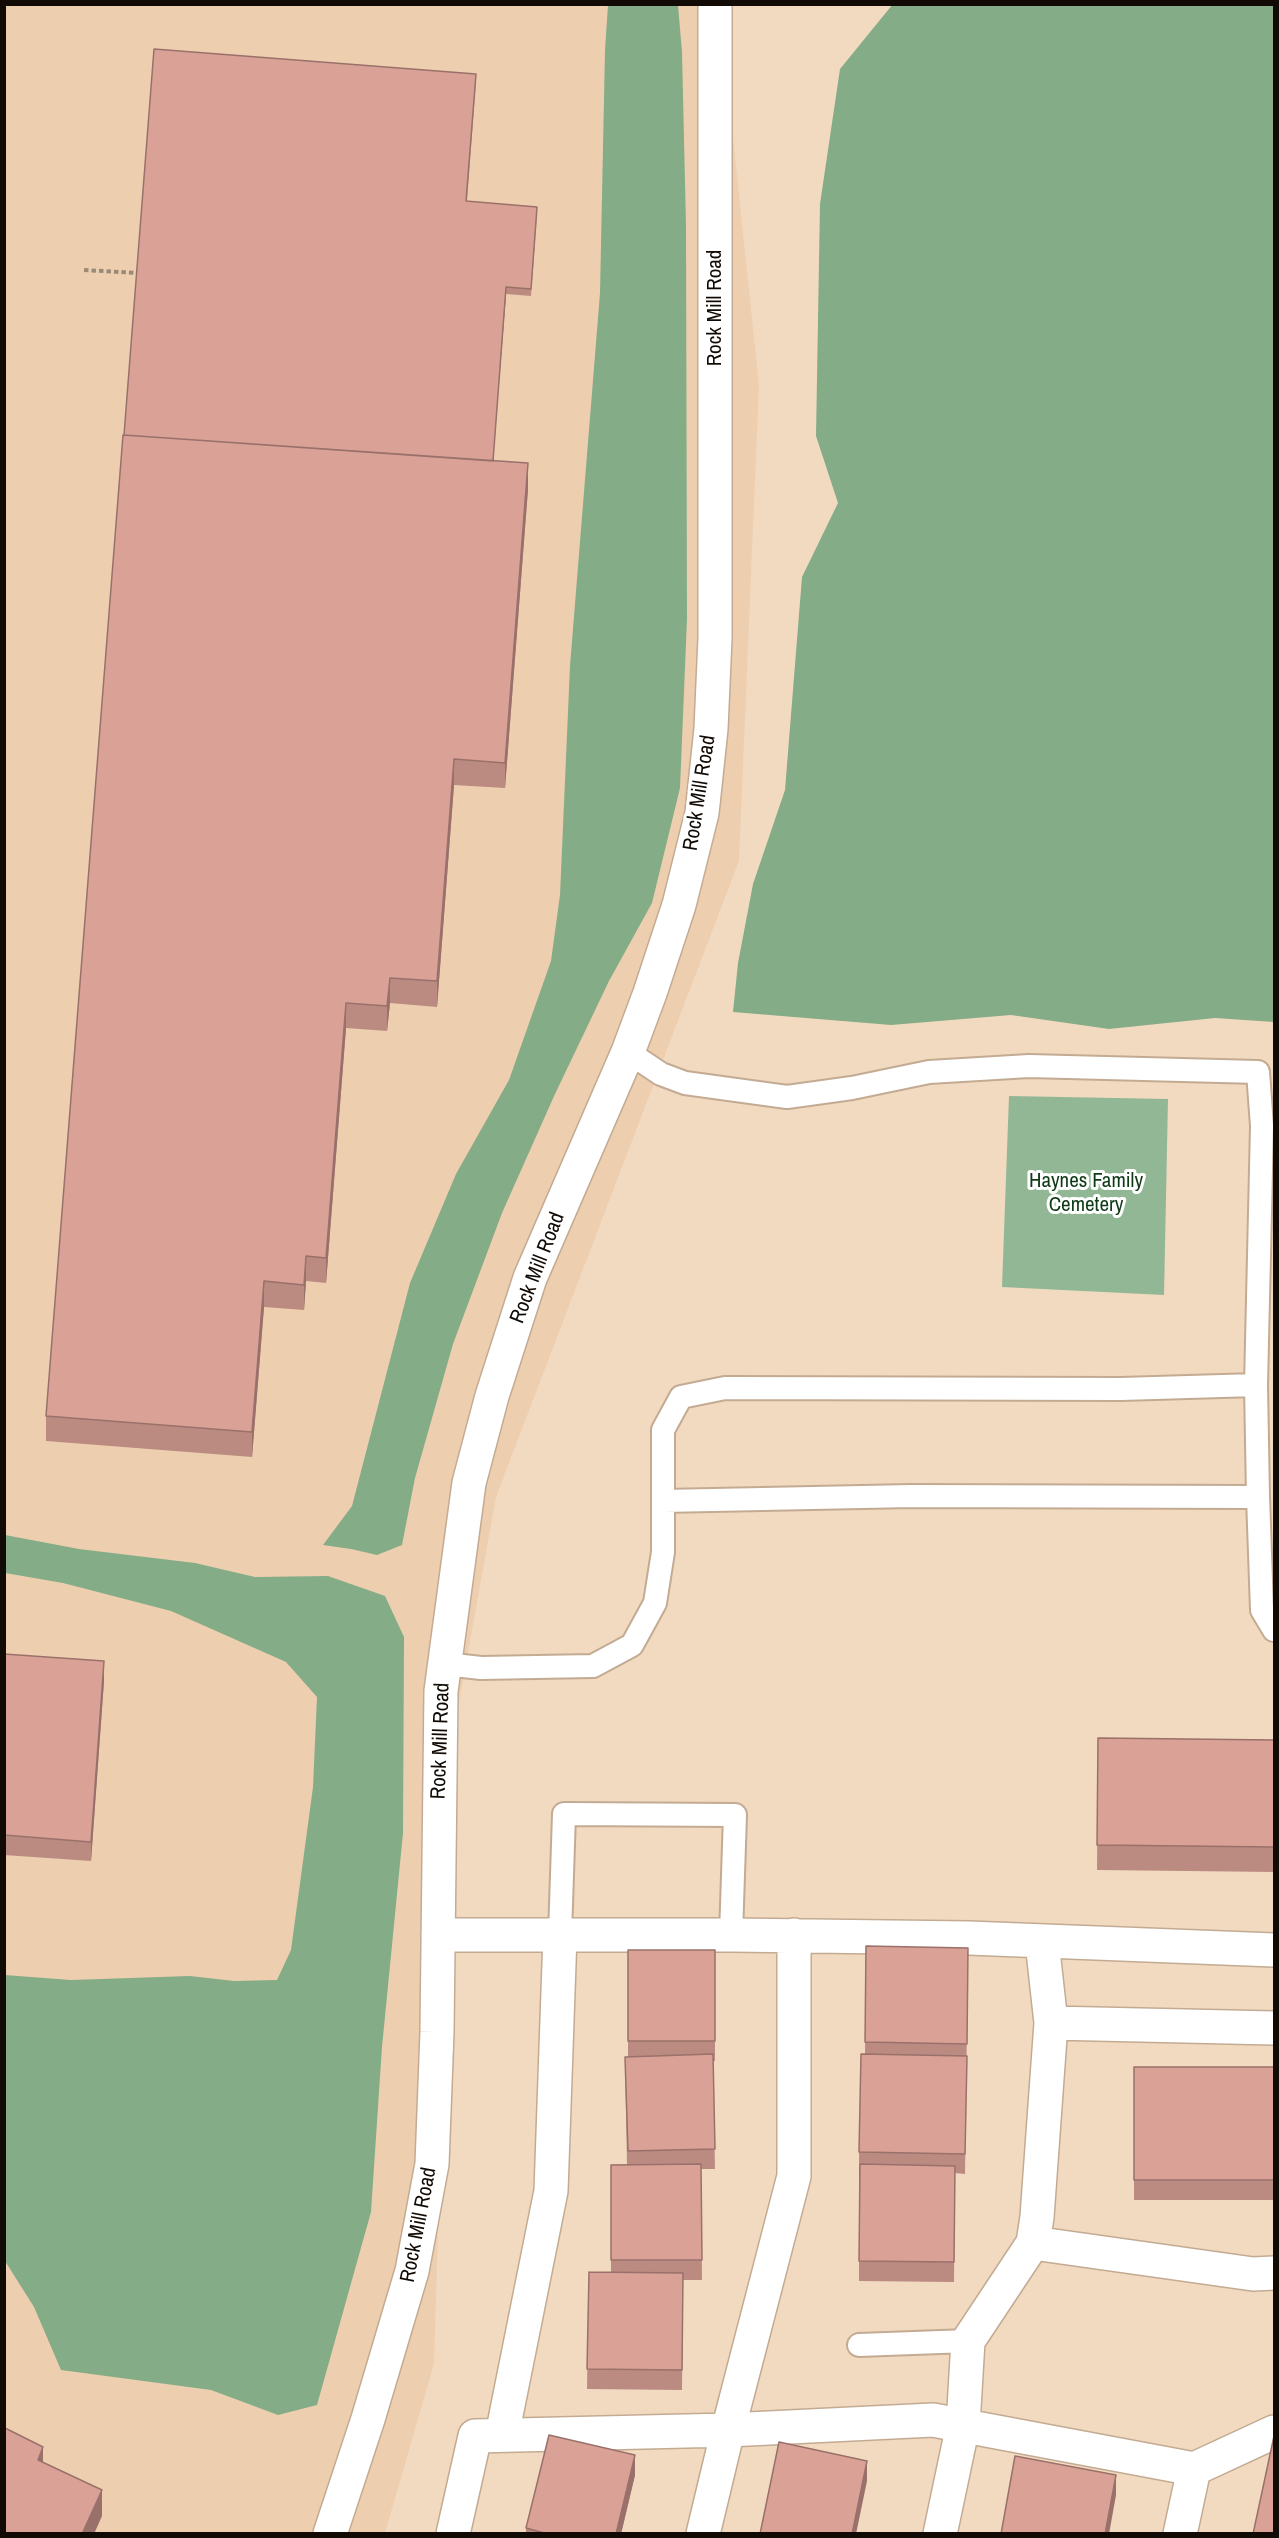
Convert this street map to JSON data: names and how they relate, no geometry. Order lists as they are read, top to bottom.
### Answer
{
  "streets": {
    "street": ["Rock Mill Road"]
  },
  "parks": ["Haynes Family Cemetery"]
}
